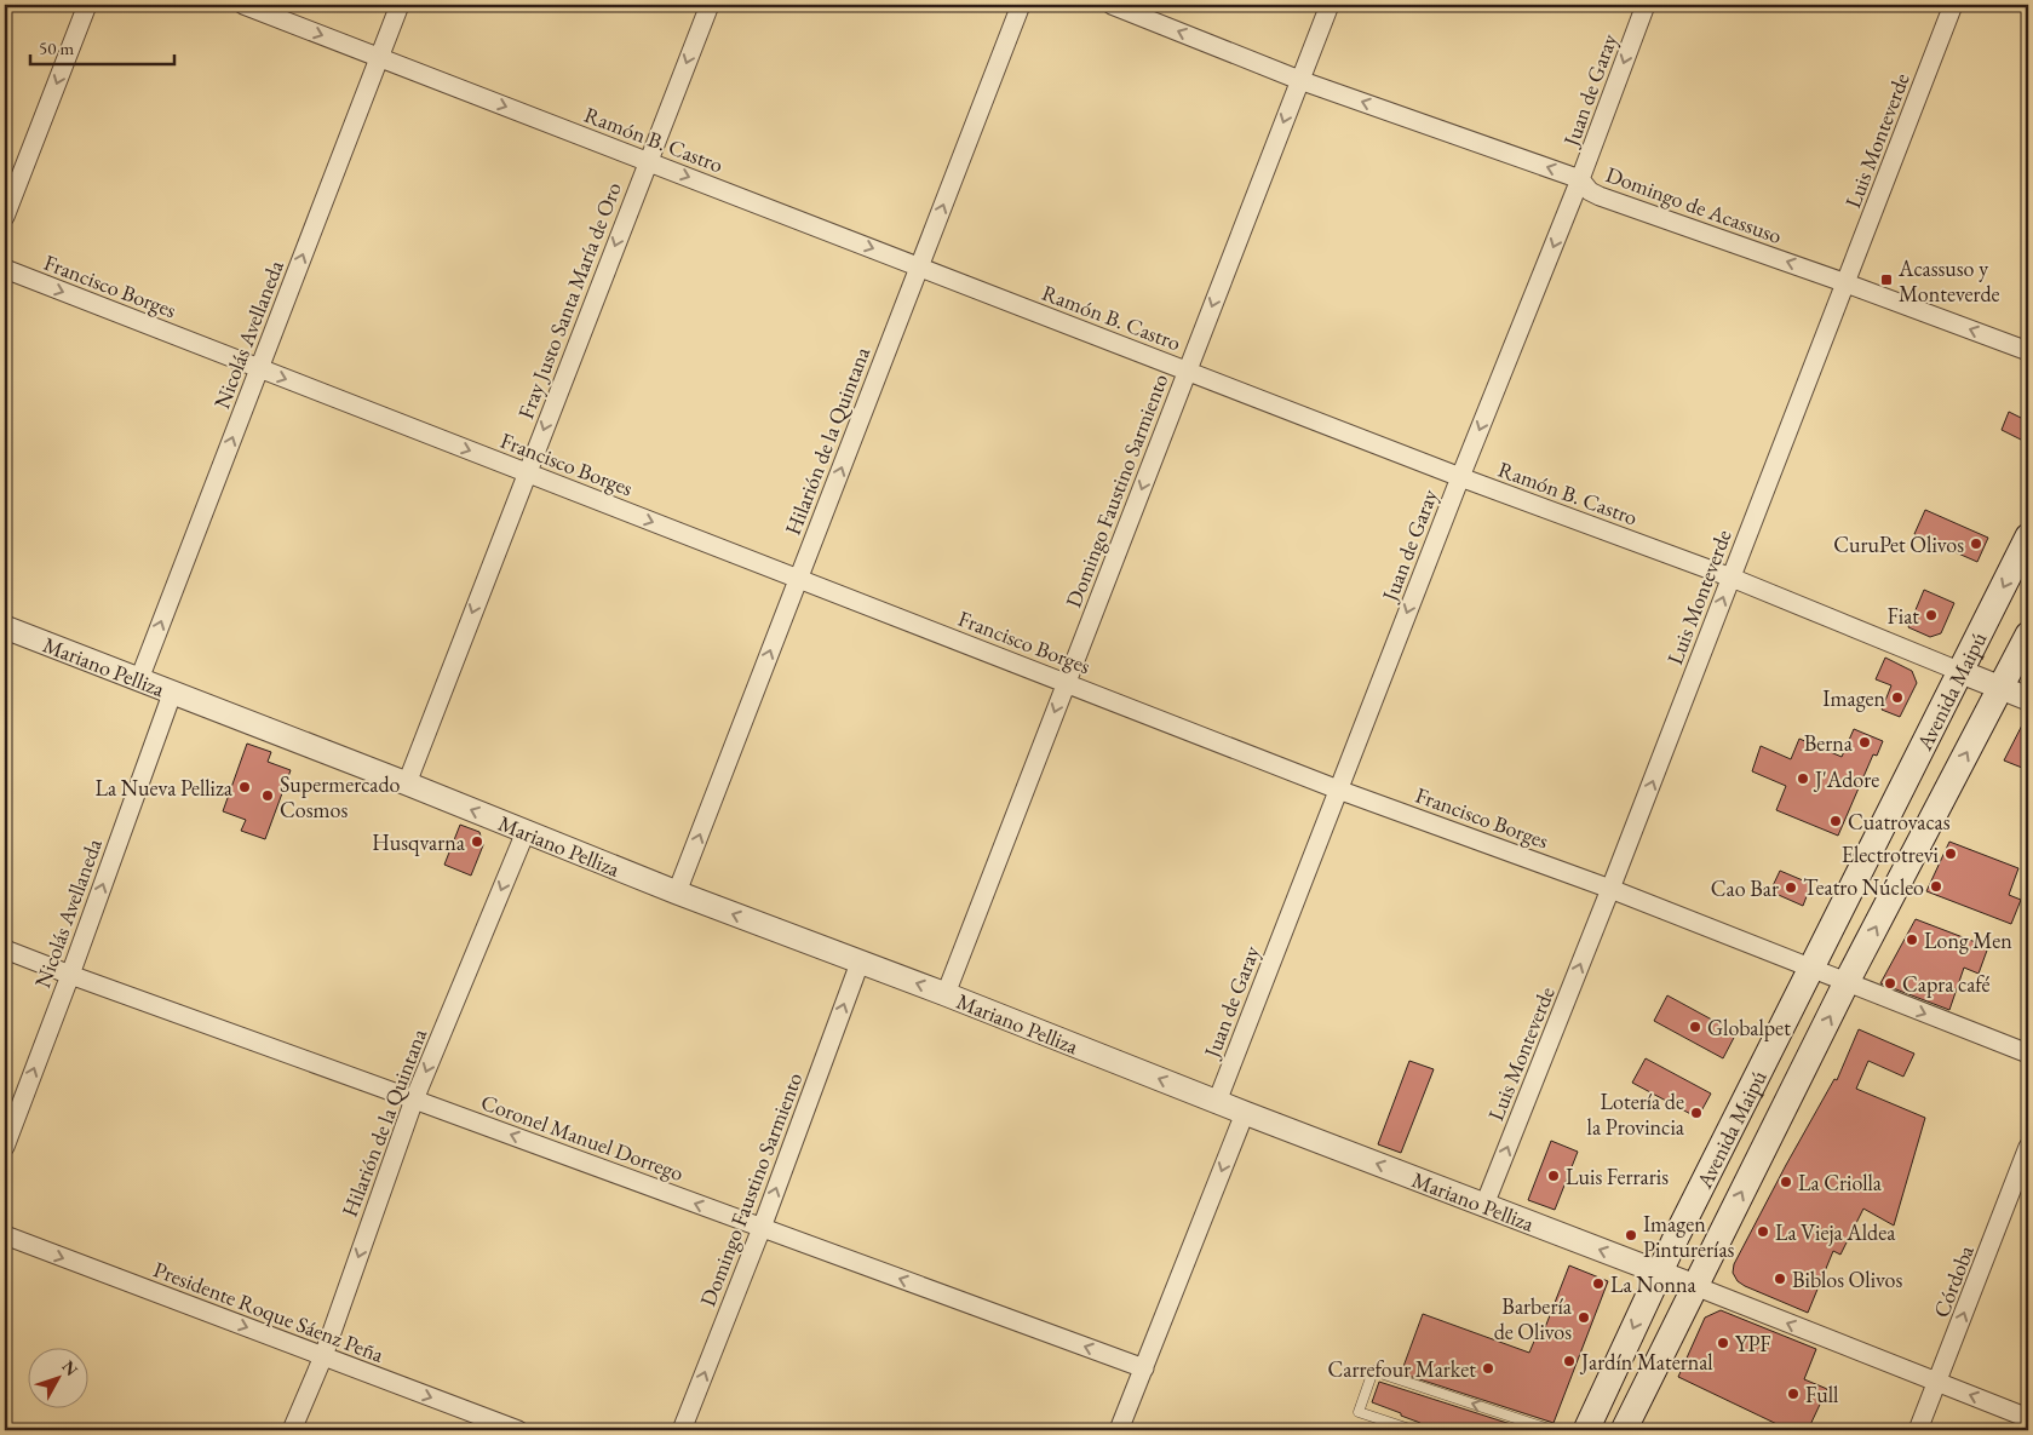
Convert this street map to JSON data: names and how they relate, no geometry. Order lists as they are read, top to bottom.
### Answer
{
  "streets": {
    "main road": ["Avenida Maipú"],
    "street": [
      "Juan de Garay",
      "Ramón B. Castro",
      "Luis Monteverde",
      "Domingo de Acassuso",
      "Francisco Borges",
      "Fray Justo Santa María de Oro",
      "Nicolás Avellaneda",
      "Hilarión de la Quintana",
      "Domingo Faustino Sarmiento",
      "Mariano Pelliza",
      "Coronel Manuel Dorrego",
      "Córdoba",
      "Presidente Roque Sáenz Peña"
    ]
  },
  "crossings": [
    ["Juan de Garay", "Ramón B. Castro"],
    ["Juan de Garay", "Domingo de Acassuso"],
    ["Juan de Garay", "Francisco Borges"],
    ["Juan de Garay", "Mariano Pelliza"],
    ["Ramón B. Castro", "Luis Monteverde"],
    ["Ramón B. Castro", "Fray Justo Santa María de Oro"],
    ["Ramón B. Castro", "Nicolás Avellaneda"],
    ["Ramón B. Castro", "Hilarión de la Quintana"],
    ["Ramón B. Castro", "Domingo Faustino Sarmiento"],
    ["Ramón B. Castro", "Avenida Maipú"],
    ["Luis Monteverde", "Domingo de Acassuso"],
    ["Luis Monteverde", "Francisco Borges"],
    ["Luis Monteverde", "Mariano Pelliza"],
    ["Domingo de Acassuso", "Domingo Faustino Sarmiento"],
    ["Francisco Borges", "Fray Justo Santa María de Oro"],
    ["Francisco Borges", "Nicolás Avellaneda"],
    ["Francisco Borges", "Hilarión de la Quintana"],
    ["Francisco Borges", "Domingo Faustino Sarmiento"],
    ["Francisco Borges", "Avenida Maipú"],
    ["Fray Justo Santa María de Oro", "Mariano Pelliza"],
    ["Nicolás Avellaneda", "Mariano Pelliza"],
    ["Nicolás Avellaneda", "Coronel Manuel Dorrego"],
    ["Hilarión de la Quintana", "Mariano Pelliza"],
    ["Hilarión de la Quintana", "Coronel Manuel Dorrego"],
    ["Hilarión de la Quintana", "Presidente Roque Sáenz Peña"],
    ["Domingo Faustino Sarmiento", "Mariano Pelliza"],
    ["Domingo Faustino Sarmiento", "Coronel Manuel Dorrego"],
    ["Mariano Pelliza", "Avenida Maipú"],
    ["Mariano Pelliza", "Córdoba"]
  ],
  "one_way": [
    "Juan de Garay",
    "Ramón B. Castro",
    "Luis Monteverde",
    "Domingo de Acassuso",
    "Francisco Borges",
    "Fray Justo Santa María de Oro",
    "Nicolás Avellaneda",
    "Mariano Pelliza",
    "Coronel Manuel Dorrego",
    "Córdoba",
    "Presidente Roque Sáenz Peña"
  ],
  "places": {
    "transit": ["Acassuso y Monteverde"],
    "other": [
      "CuruPet Olivos",
      "Fiat",
      "Imagen",
      "Berna",
      "J'Adore",
      "La Nueva Pelliza",
      "Supermercado Cosmos",
      "Cuatrovacas",
      "Husqvarna",
      "Electrotrevi",
      "Teatro Núcleo",
      "Cao Bar",
      "Long Men",
      "Capra café",
      "Globalpet",
      "Lotería de la Provincia",
      "Luis Ferraris",
      "La Criolla",
      "La Vieja Aldea",
      "Imagen Pinturerías",
      "Biblos Olivos",
      "La Nonna",
      "Barbería de Olivos",
      "YPF",
      "Jardín Maternal",
      "Carrefour Market",
      "Full"
    ]
  },
  "scale_bar": "50 m",
  "north": "top right"
}
